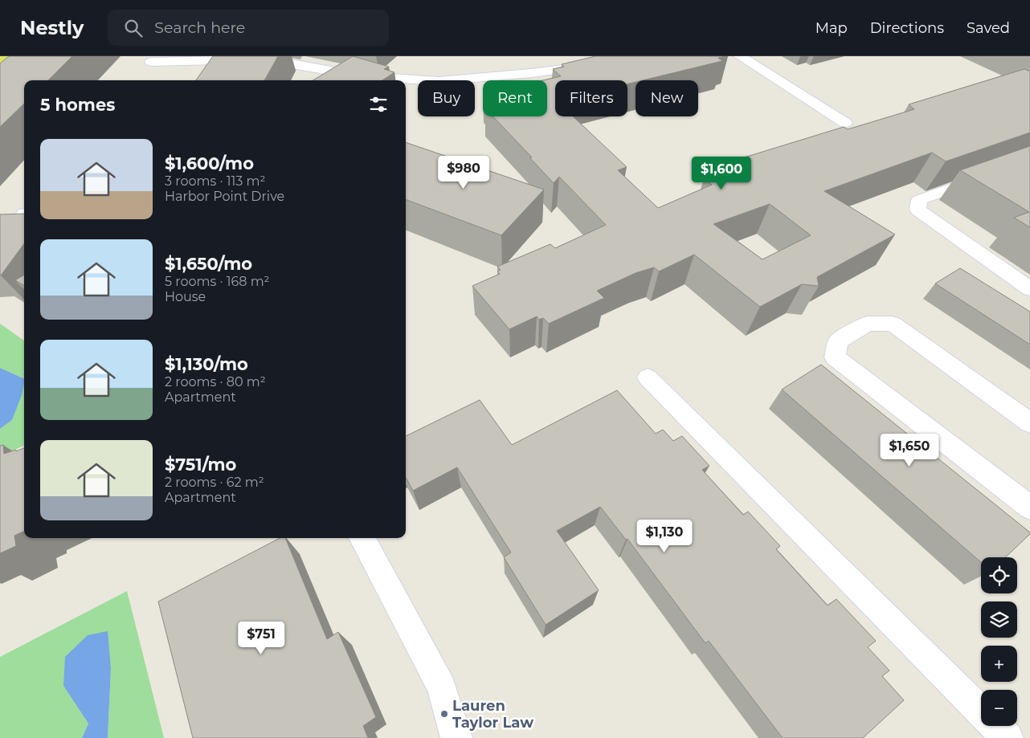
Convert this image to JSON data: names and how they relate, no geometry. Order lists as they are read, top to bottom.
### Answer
{
  "places": ["Lauren Taylor Law"],
  "page": {
    "header": "Nestly",
    "search": "Search here",
    "nav": ["Map", "Directions", "Saved"],
    "chip": [
      "Buy",
      "Rent",
      "Filters",
      "New"
    ],
    "heading": "5 homes",
    "list": [
      {
        "name": "$1,600/mo",
        "note": "3 rooms · 113 m² · Harbor Point Drive"
      },
      {
        "name": "$1,650/mo",
        "note": "5 rooms · 168 m² · House"
      },
      {
        "name": "$1,130/mo",
        "note": "2 rooms · 80 m² · Apartment"
      },
      {
        "name": "$751/mo",
        "note": "2 rooms · 62 m² · Apartment"
      }
    ],
    "price": [
      "$980",
      "$1,600",
      "$1,650",
      "$1,130",
      "$751"
    ],
    "map_buttons": ["+", "−"]
  }
}
